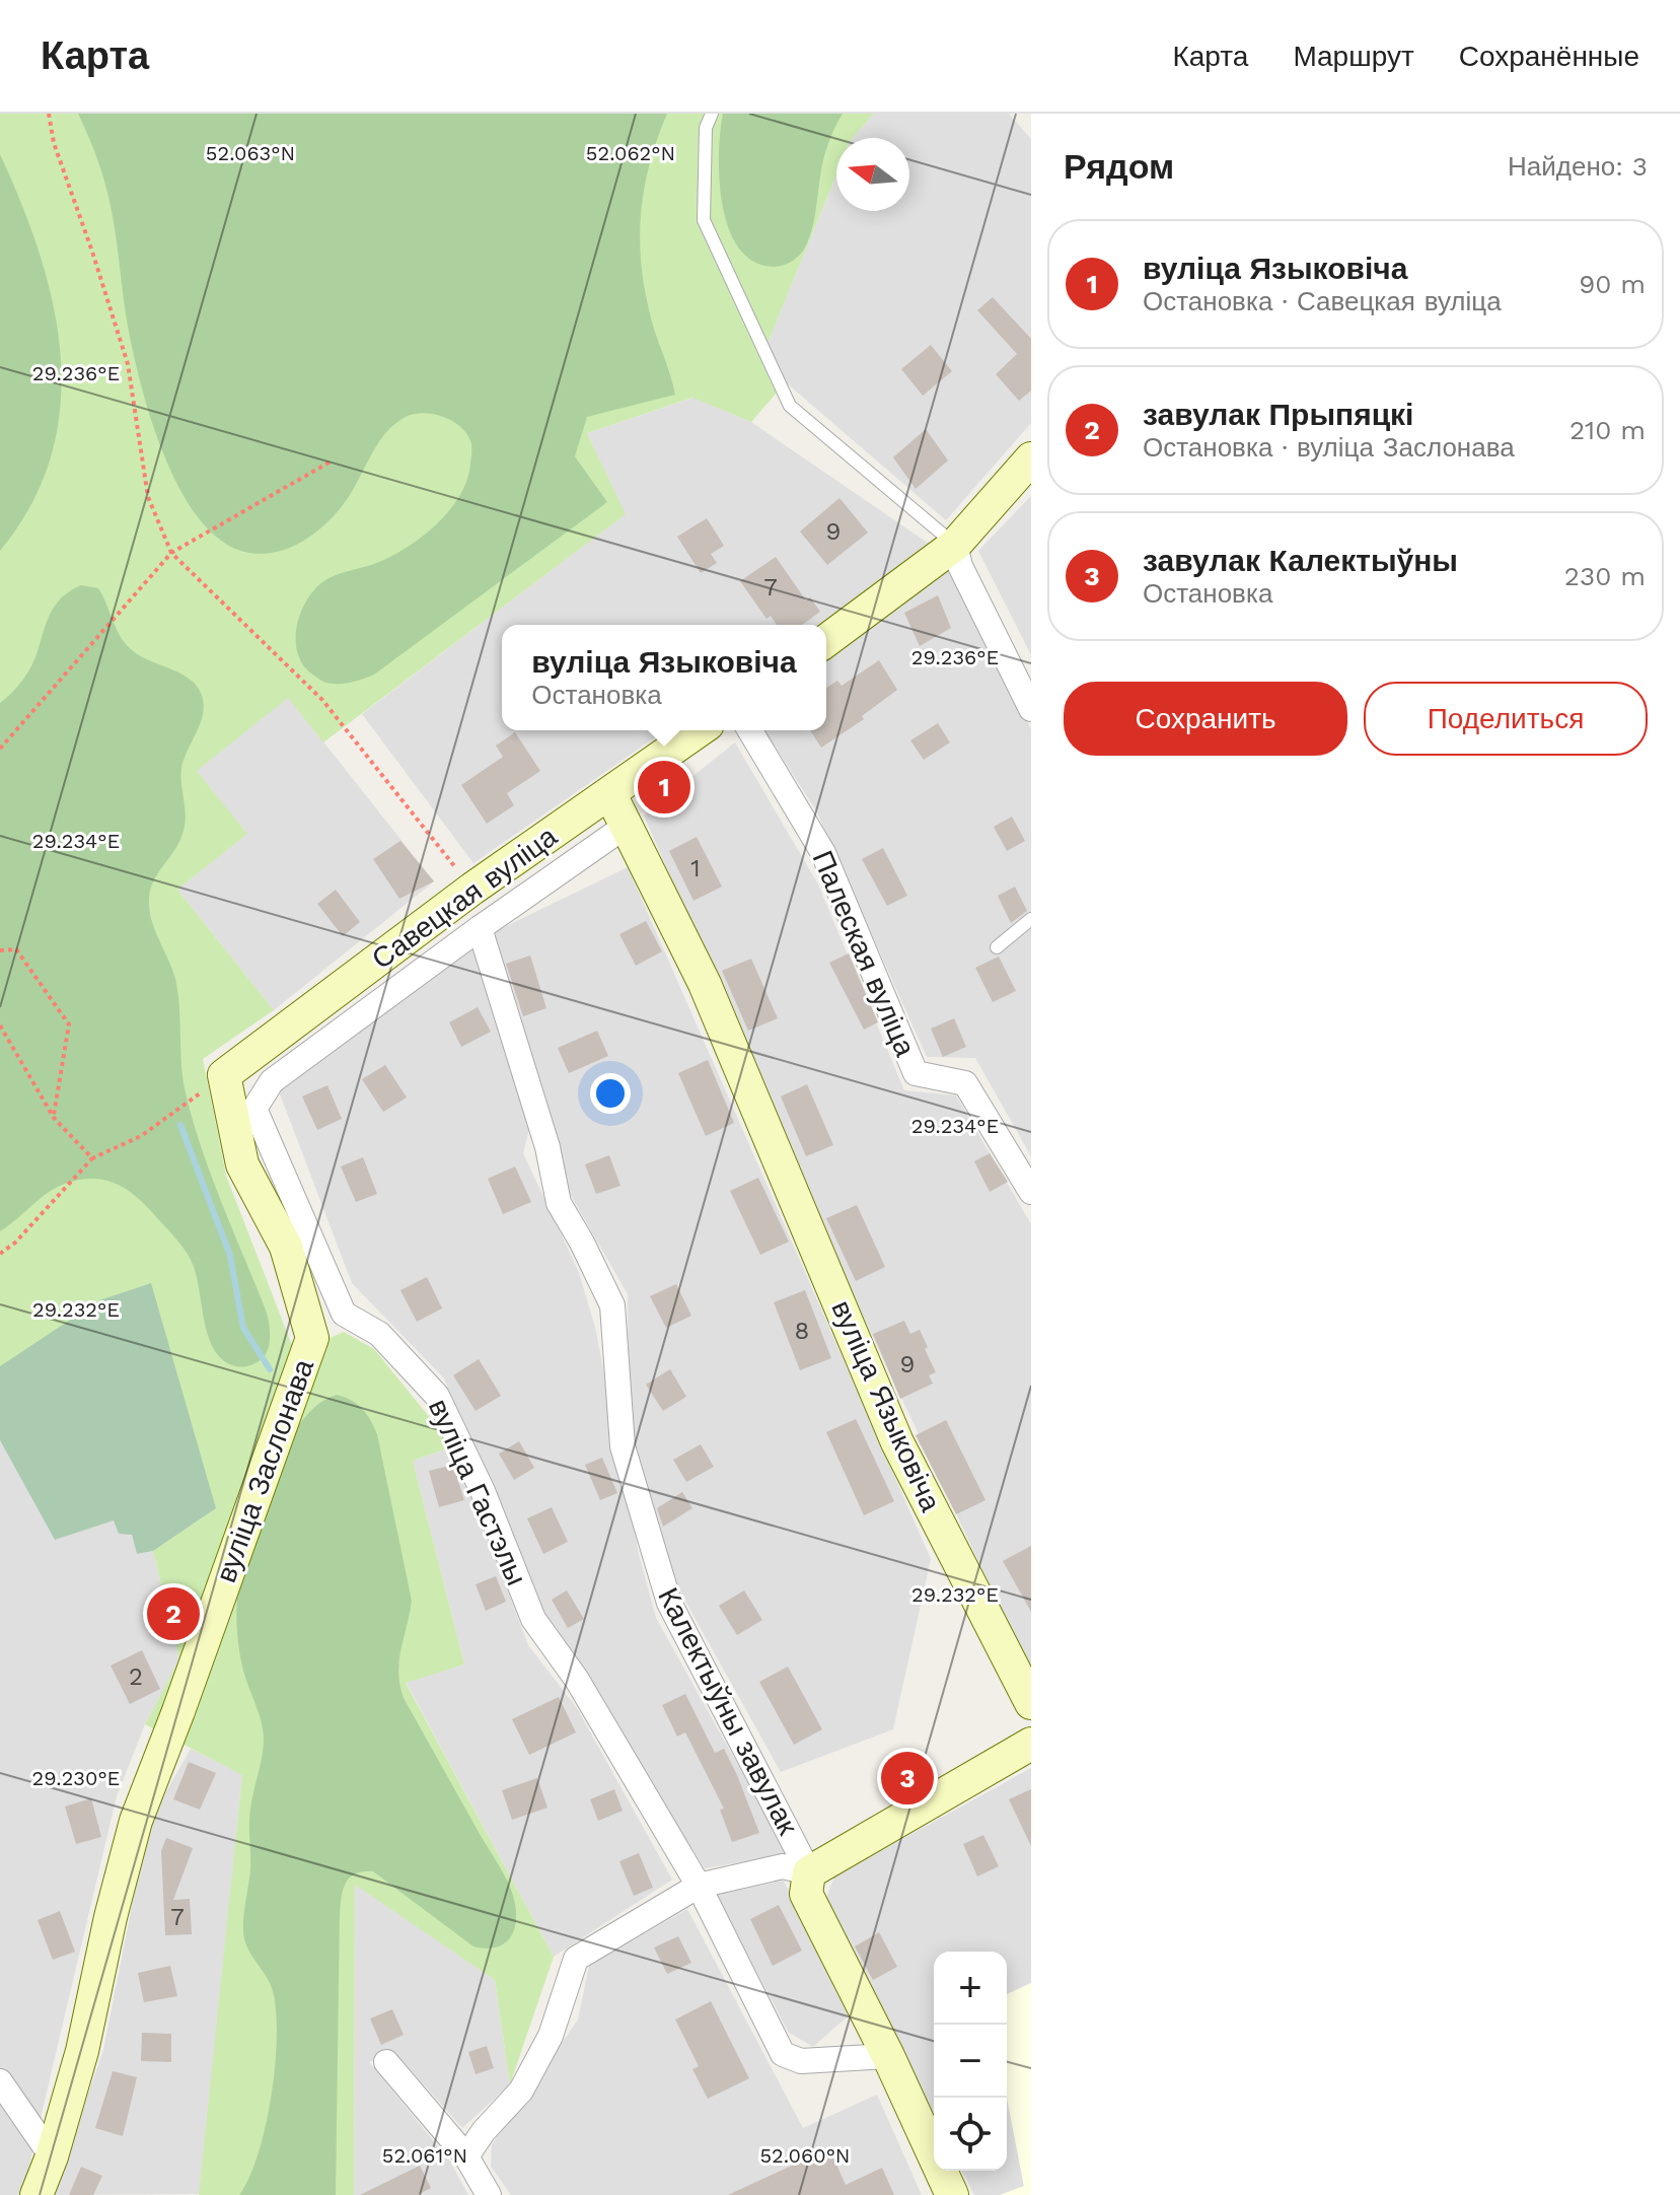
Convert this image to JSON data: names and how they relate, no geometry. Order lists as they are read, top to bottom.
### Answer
{
  "streets": {
    "street": [
      "Савецкая вуліца",
      "Палеская вуліца",
      "вуліца Языковіча",
      "вуліца Заслонава",
      "вуліца Гастэлы",
      "Калектыўны завулак"
    ]
  },
  "crossings": [
    ["Савецкая вуліца", "вуліца Языковіча"],
    ["Савецкая вуліца", "вуліца Заслонава"],
    ["Савецкая вуліца", "вуліца Гастэлы"],
    ["Савецкая вуліца", "Калектыўны завулак"],
    ["вуліца Гастэлы", "Калектыўны завулак"]
  ],
  "house_numbers": [
    "9",
    "7",
    "1",
    "8",
    "9",
    "2",
    "7"
  ],
  "north": "left",
  "page": {
    "header": "Карта",
    "nav": ["Карта", "Маршрут", "Сохранённые"],
    "heading": ["Рядом", "Найдено: 3"],
    "list": [
      {
        "mark": "1",
        "name": "вуліца Языковіча",
        "note": "Остановка · Савецкая вуліца",
        "value": "90 m"
      },
      {
        "mark": "2",
        "name": "завулак Прыпяцкі",
        "note": "Остановка · вуліца Заслонава",
        "value": "210 m"
      },
      {
        "mark": "3",
        "name": "завулак Калектыўны",
        "note": "Остановка",
        "value": "230 m"
      }
    ],
    "popup": ["вуліца Языковіча", "Остановка"],
    "buttons": ["Сохранить", "Поделиться"],
    "pins": ["1", "2", "3"],
    "map_buttons": ["+", "−"]
  },
  "coordinates": [
    "52.063°N",
    "52.062°N",
    "29.236°E",
    "29.234°E",
    "29.232°E",
    "29.230°E",
    "52.061°N",
    "52.060°N"
  ]
}
